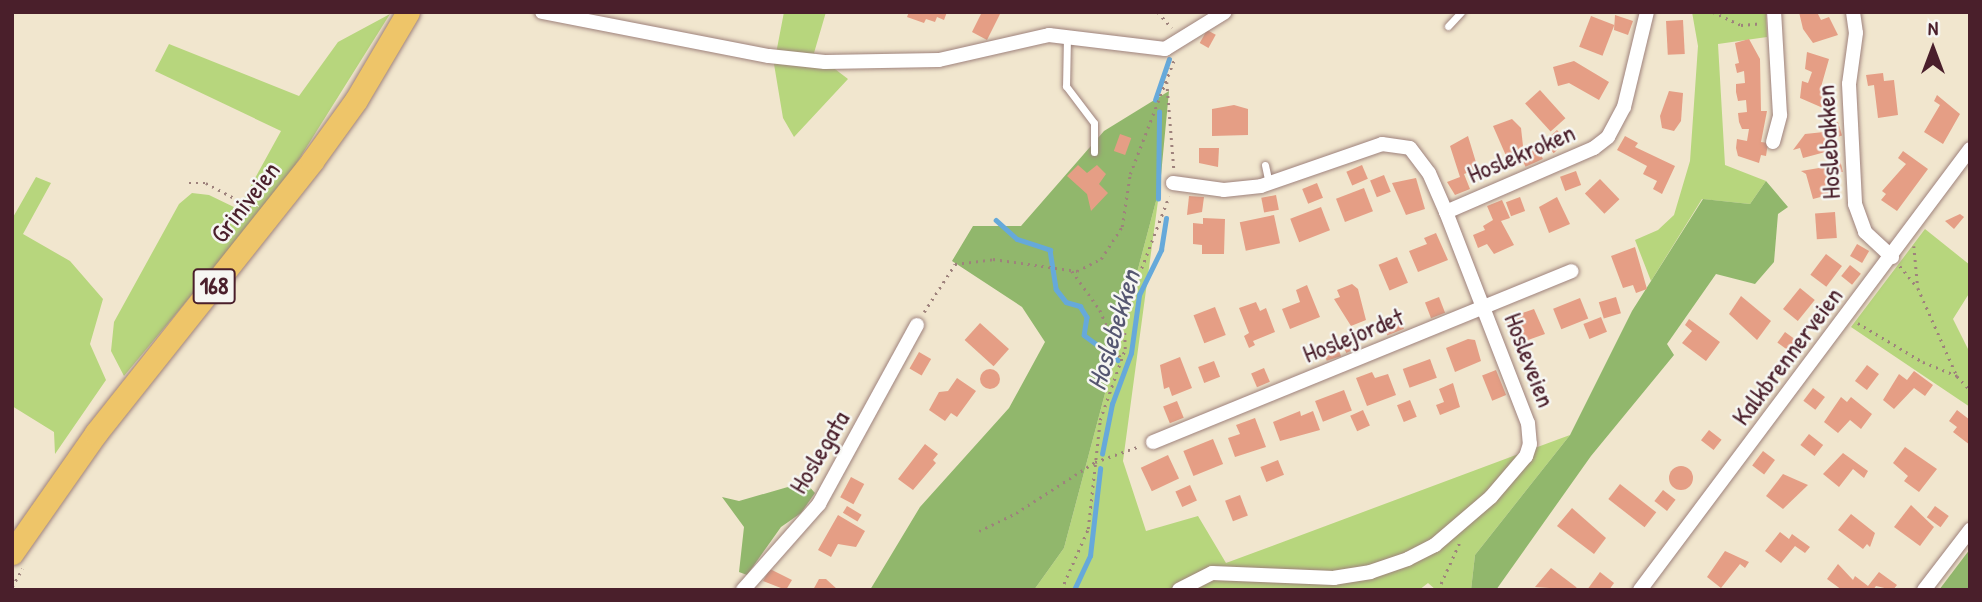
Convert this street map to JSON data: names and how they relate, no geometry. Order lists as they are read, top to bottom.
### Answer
{
  "streets": {
    "main road": ["Griniveien", "168"],
    "street": [
      "Hoslebakken",
      "Hoslekroken",
      "Hoslejordet",
      "Kalkbrennerveien",
      "Hosleveien",
      "Hoslegata"
    ]
  },
  "crossings": [
    ["Hoslebakken", "Kalkbrennerveien"],
    ["Hoslekroken", "Hosleveien"],
    ["Hoslejordet", "Hosleveien"]
  ],
  "water": ["Hoslebekken"],
  "north": "top"
}
